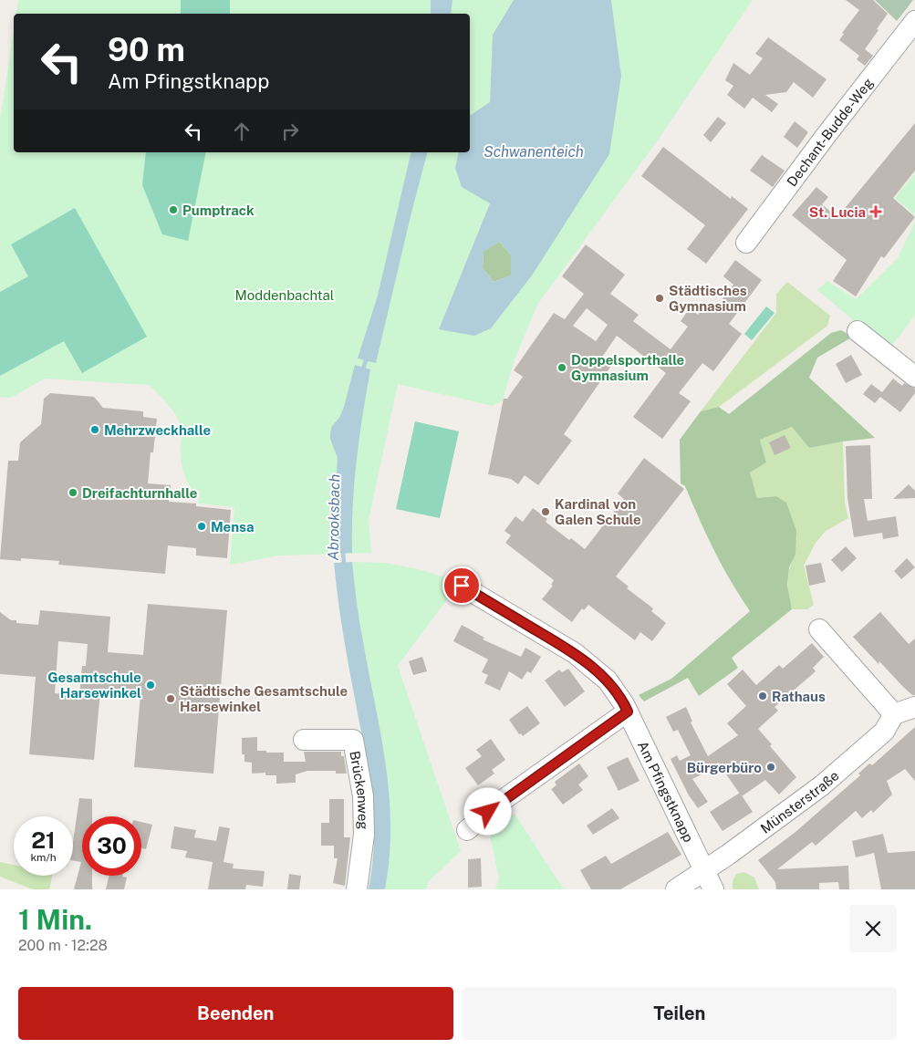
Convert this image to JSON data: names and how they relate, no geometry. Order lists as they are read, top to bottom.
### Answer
{
  "streets": {
    "street": [
      "Dechant-Budde-Weg",
      "Brückenweg",
      "Am Pfingstknapp",
      "Münsterstraße"
    ]
  },
  "crossings": [
    ["Am Pfingstknapp", "Münsterstraße"]
  ],
  "water": ["Schwanenteich", "Abrooksbach"],
  "parks": ["Moddenbachtal"],
  "places": {
    "other": [
      "Pumptrack",
      "Städtisches Gymnasium",
      "Doppelsporthalle Gymnasium",
      "Mehrzweckhalle",
      "Dreifachturnhalle",
      "Kardinal von Galen Schule",
      "Mensa",
      "Gesamtschule Harsewinkel",
      "Rathaus",
      "Städtische Gesamtschule Harsewinkel",
      "Bürgerbüro"
    ],
    "health": ["St. Lucia"]
  },
  "page": {
    "turn": ["90 m", "Am Pfingstknapp"],
    "speed": "21 km/h",
    "limit": "30",
    "heading": ["1 Min.", "200 m · 12:28"],
    "buttons": ["Beenden", "Teilen"]
  }
}
